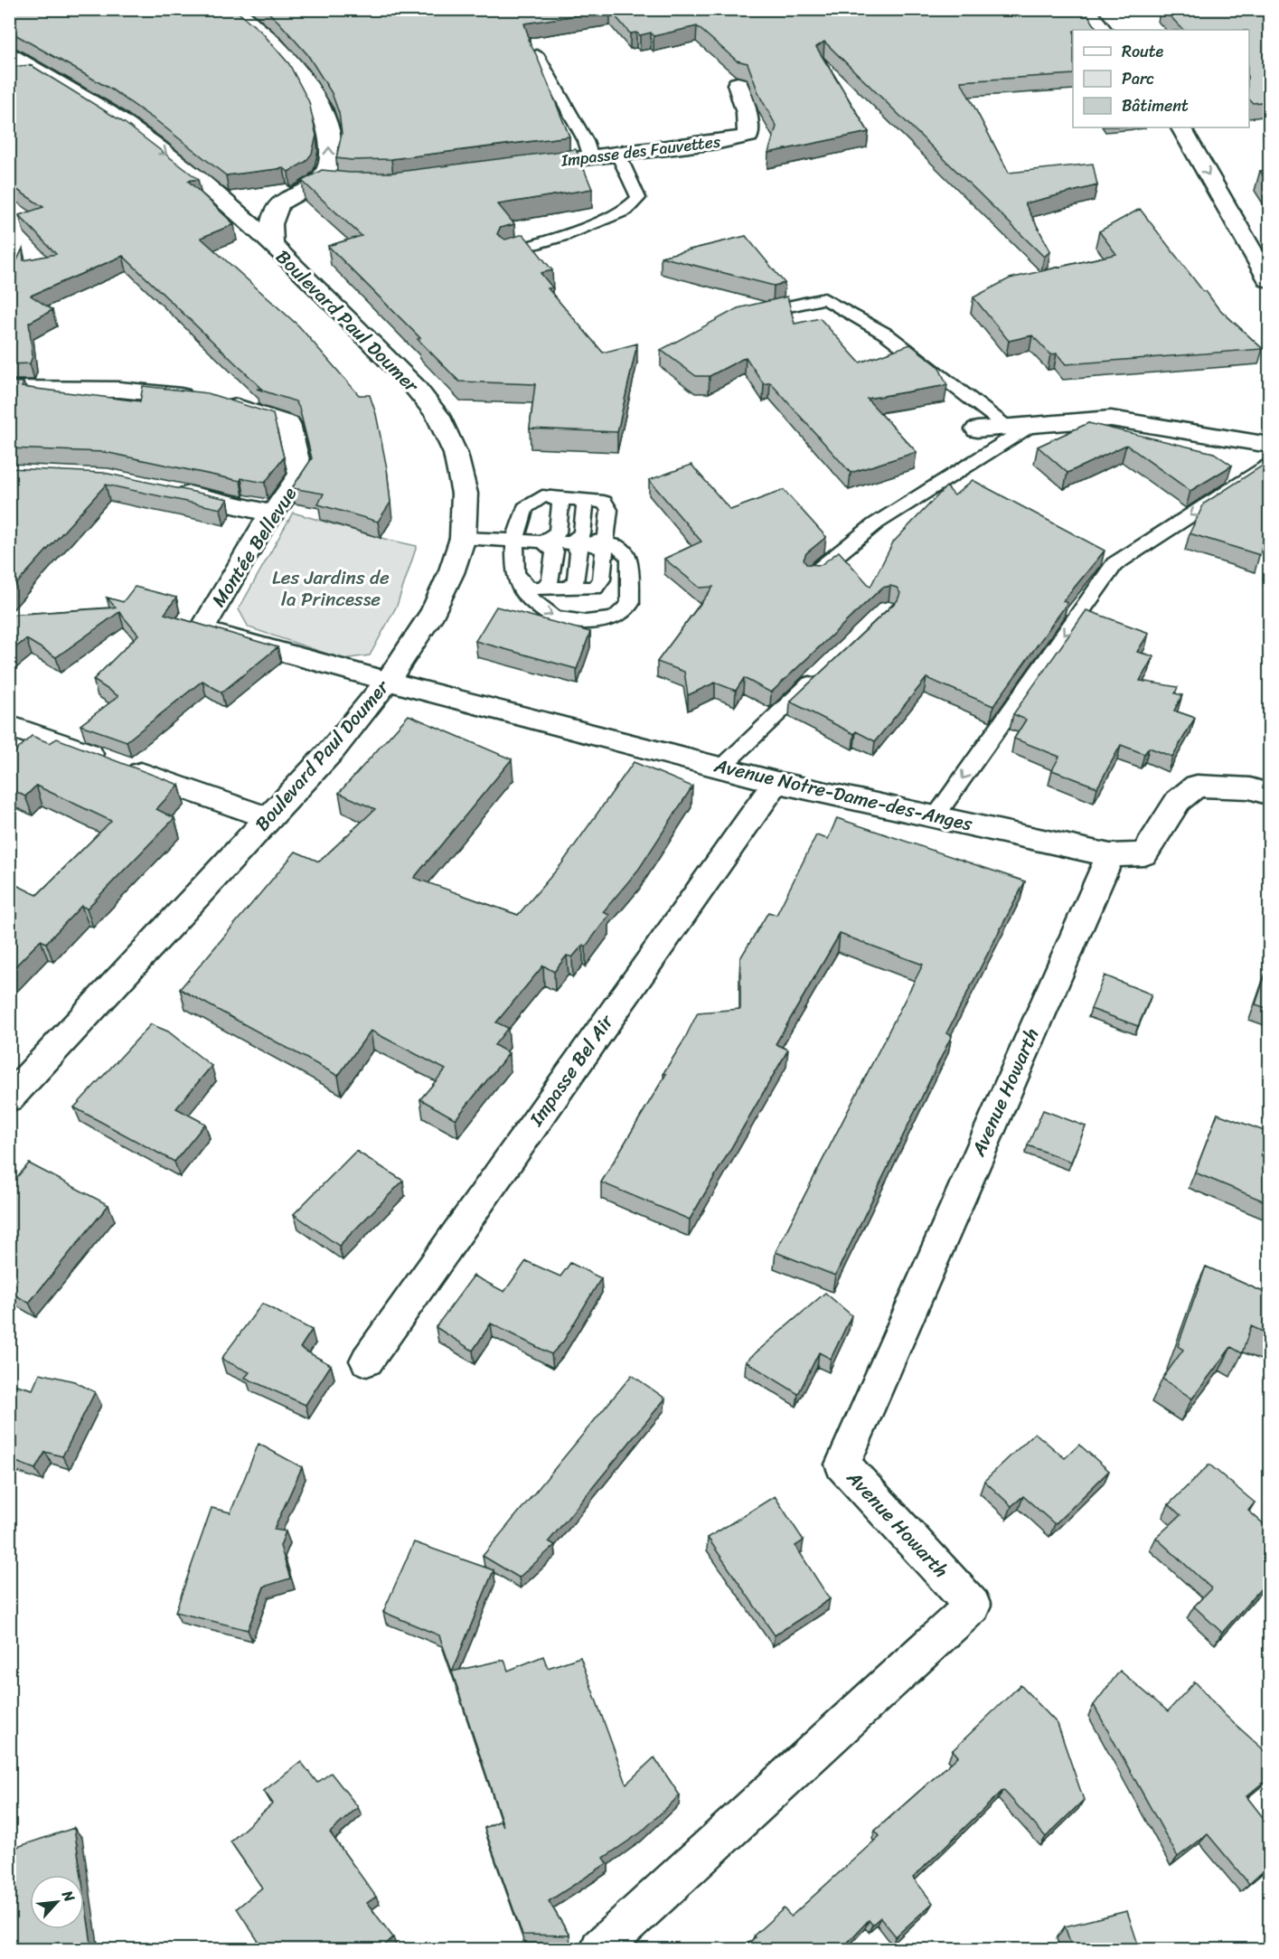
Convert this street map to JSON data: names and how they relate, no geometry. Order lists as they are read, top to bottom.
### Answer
{
  "streets": {
    "street": [
      "Impasse des Fauvettes",
      "Boulevard Paul Doumer",
      "Montée Bellevue",
      "Avenue Notre-Dame-des-Anges",
      "Impasse Bel Air",
      "Avenue Howarth"
    ]
  },
  "crossings": [
    ["Boulevard Paul Doumer", "Montée Bellevue"],
    ["Boulevard Paul Doumer", "Avenue Notre-Dame-des-Anges"],
    ["Montée Bellevue", "Avenue Notre-Dame-des-Anges"],
    ["Avenue Notre-Dame-des-Anges", "Impasse Bel Air"],
    ["Avenue Notre-Dame-des-Anges", "Avenue Howarth"]
  ],
  "parks": ["Les Jardins de la Princesse"],
  "legend": ["Route", "Parc", "Bâtiment"],
  "north": "top right"
}
